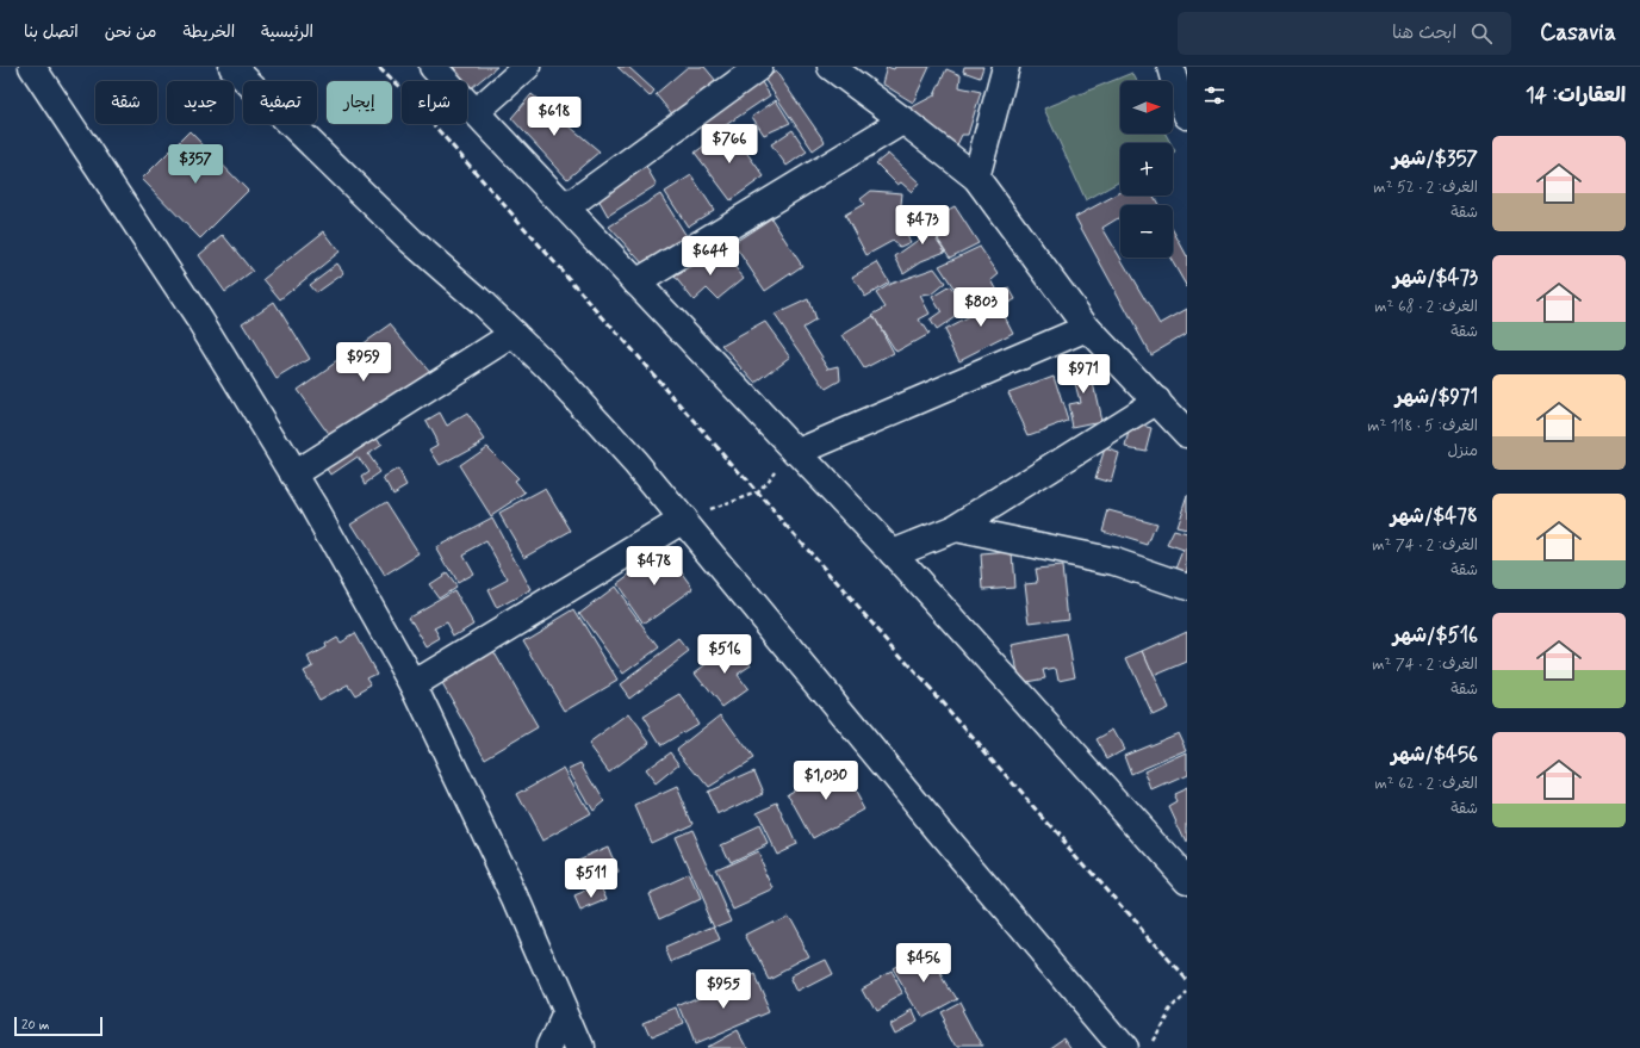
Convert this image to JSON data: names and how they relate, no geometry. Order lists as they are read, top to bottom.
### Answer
{
  "scale_bar": "20 m",
  "north": "right",
  "page": {
    "header": "Casavia",
    "search": "ابحث هنا",
    "nav": [
      "الرئيسية",
      "الخريطة",
      "من نحن",
      "اتصل بنا"
    ],
    "heading": "العقارات: 14",
    "map_buttons": ["+", "−"],
    "chip": [
      "شراء",
      "إيجار",
      "تصفية",
      "جديد",
      "شقة"
    ],
    "price": [
      "$618",
      "$766",
      "$357",
      "$473",
      "$644",
      "$803",
      "$959",
      "$971",
      "$478",
      "$516",
      "$1,030",
      "$511",
      "$456",
      "$955"
    ],
    "list": [
      {
        "name": "$357/شهر",
        "note": "الغرف: 2 · 52 m² · شقة"
      },
      {
        "name": "$473/شهر",
        "note": "الغرف: 2 · 68 m² · شقة"
      },
      {
        "name": "$971/شهر",
        "note": "الغرف: 5 · 118 m² · منزل"
      },
      {
        "name": "$478/شهر",
        "note": "الغرف: 2 · 74 m² · شقة"
      },
      {
        "name": "$516/شهر",
        "note": "الغرف: 2 · 74 m² · شقة"
      },
      {
        "name": "$456/شهر",
        "note": "الغرف: 2 · 62 m² · شقة"
      }
    ],
    "scale": "20 m"
  }
}
